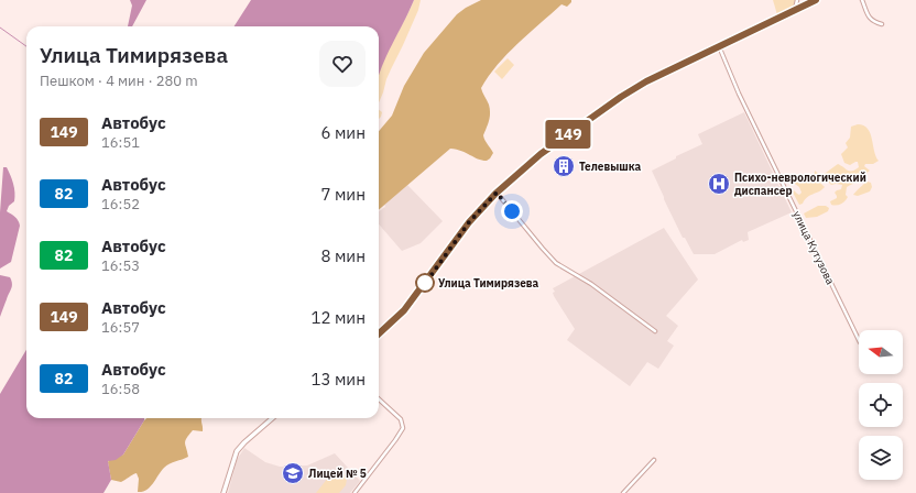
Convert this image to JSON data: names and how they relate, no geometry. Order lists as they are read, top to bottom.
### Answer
{
  "streets": {
    "street": ["улица Кутузова"]
  },
  "places": {
    "building": ["Телевышка"],
    "hospital": ["Психо-неврологический диспансер"],
    "other": ["Улица Тимирязева"],
    "school or university": ["Лицей № 5"]
  },
  "lines": ["bus line 149"],
  "north": "left",
  "page": {
    "on_map": "149",
    "heading": ["Улица Тимирязева", "Пешком · 4 мин · 280 m"],
    "list": [
      {
        "mark": "149",
        "name": "Автобус",
        "note": "16:51",
        "value": "6 мин"
      },
      {
        "mark": "82",
        "name": "Автобус",
        "note": "16:52",
        "value": "7 мин"
      },
      {
        "mark": "82",
        "name": "Автобус",
        "note": "16:53",
        "value": "8 мин"
      },
      {
        "mark": "149",
        "name": "Автобус",
        "note": "16:57",
        "value": "12 мин"
      },
      {
        "mark": "82",
        "name": "Автобус",
        "note": "16:58",
        "value": "13 мин"
      }
    ]
  }
}
